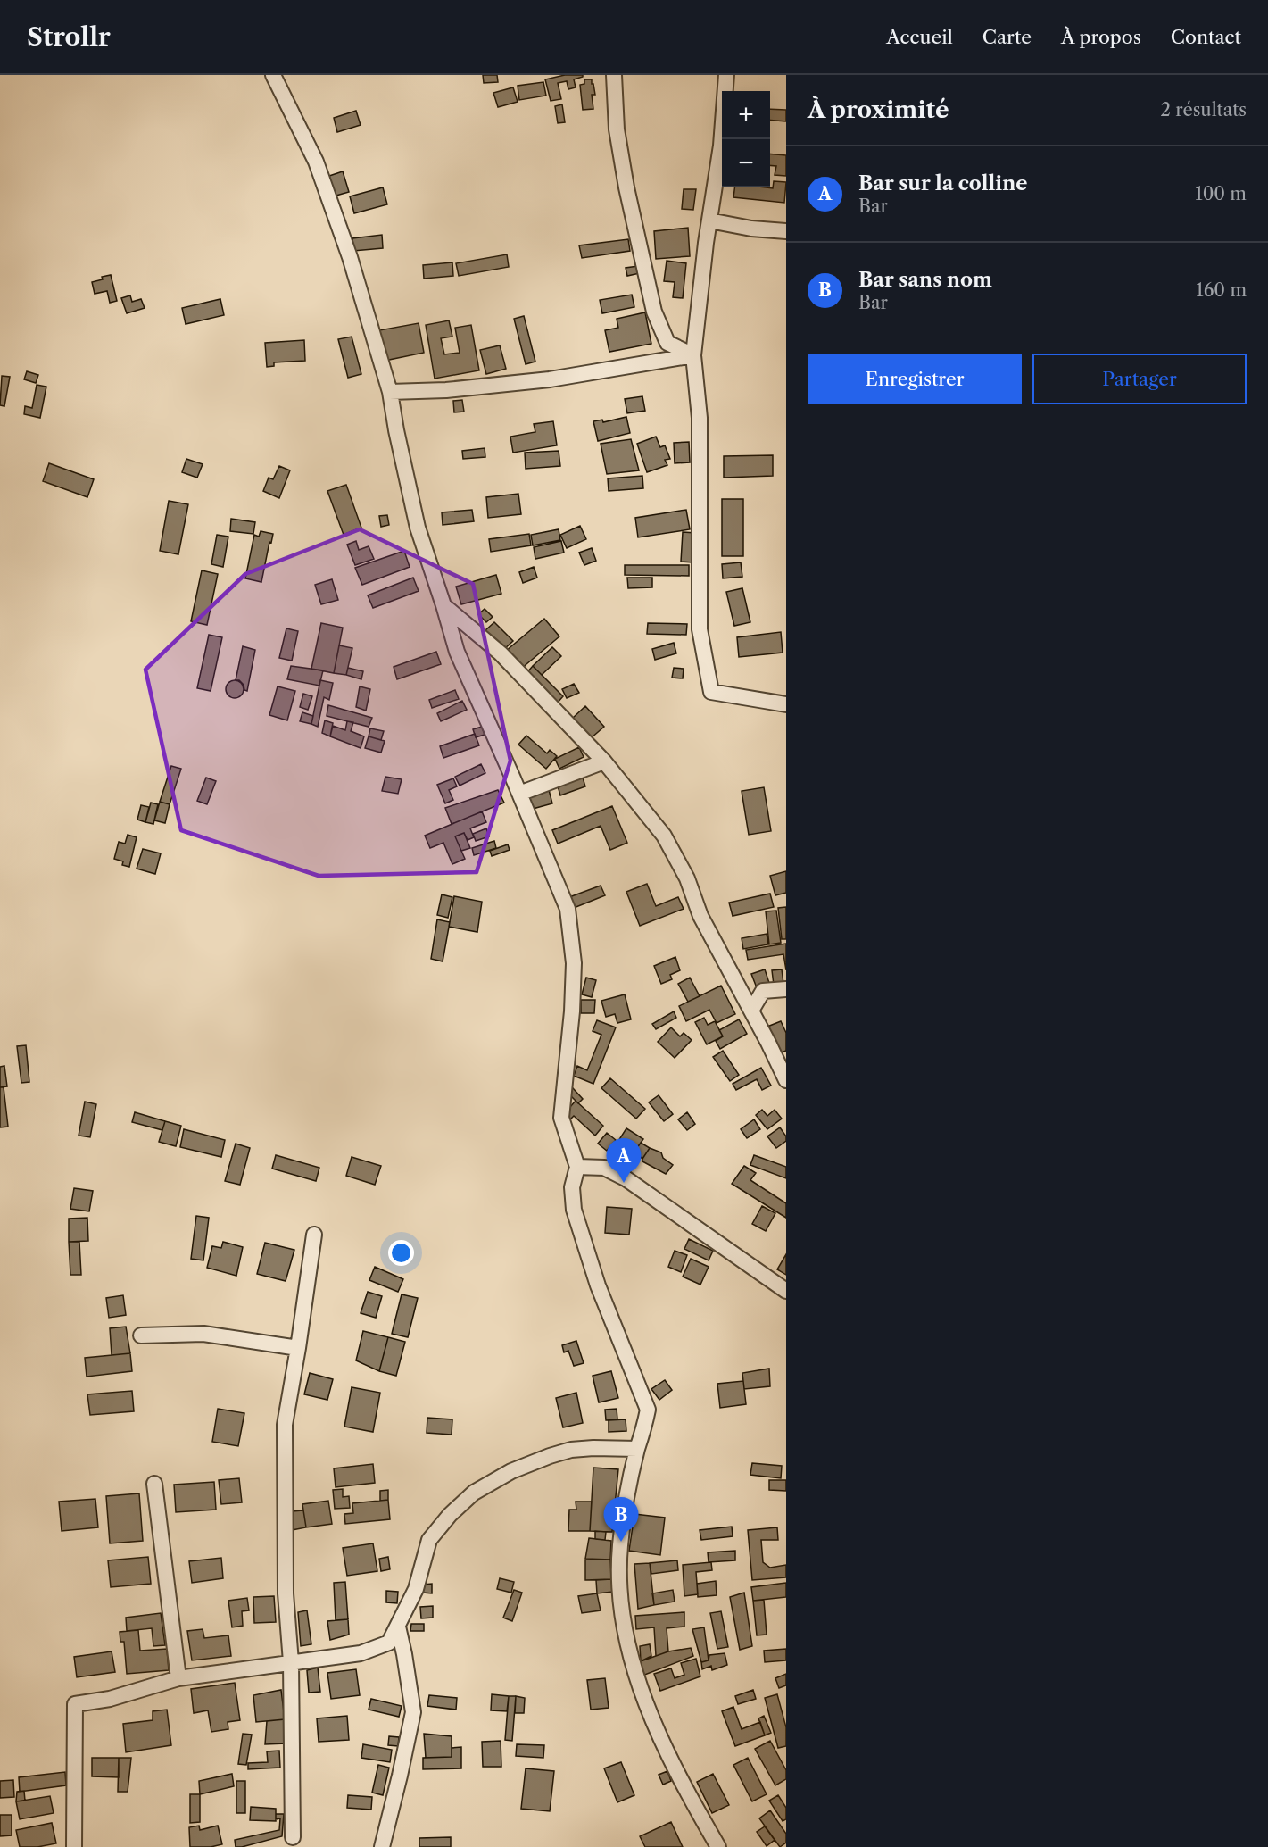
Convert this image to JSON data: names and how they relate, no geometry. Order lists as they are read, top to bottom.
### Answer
{
  "page": {
    "header": "Strollr",
    "nav": [
      "Accueil",
      "Carte",
      "À propos",
      "Contact"
    ],
    "heading": ["À proximité", "2 résultats"],
    "map_buttons": ["+", "−"],
    "list": [
      {
        "mark": "A",
        "name": "Bar sur la colline",
        "note": "Bar",
        "value": "100 m"
      },
      {
        "mark": "B",
        "name": "Bar sans nom",
        "note": "Bar",
        "value": "160 m"
      }
    ],
    "buttons": ["Enregistrer", "Partager"],
    "pins": ["A", "B"]
  }
}
